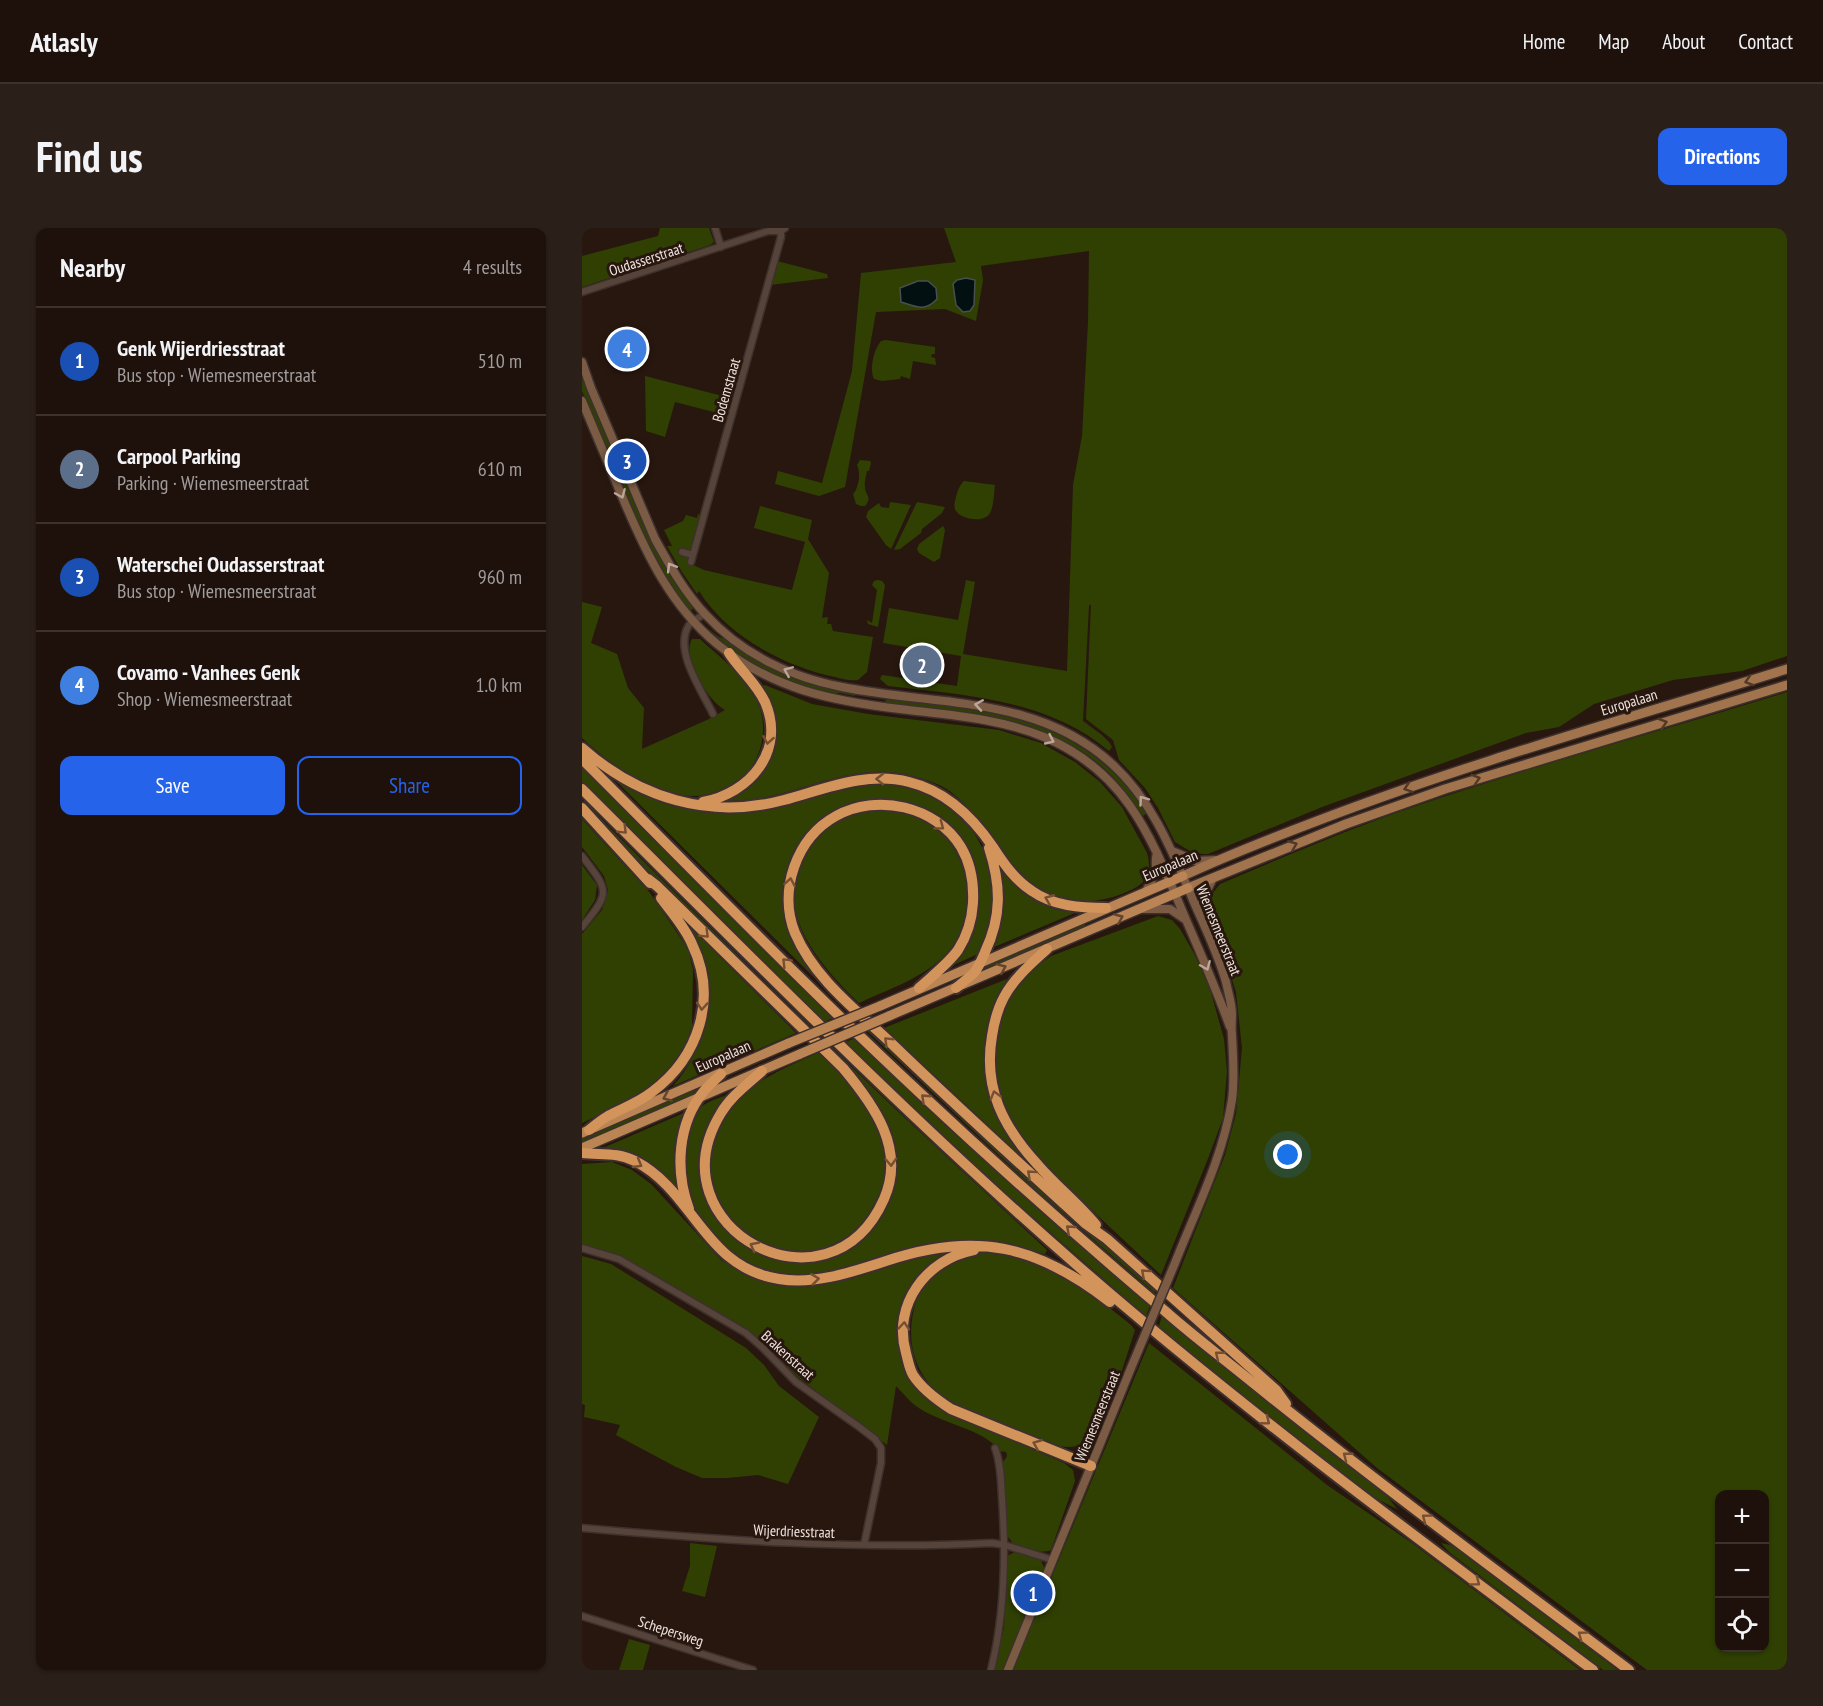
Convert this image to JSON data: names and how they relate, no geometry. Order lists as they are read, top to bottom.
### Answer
{
  "streets": {
    "highway": ["Europalaan"],
    "main road": ["Wiemesmeerstraat"],
    "street": [
      "Oudasserstraat",
      "Bodemstraat",
      "Brakenstraat",
      "Wijerdriesstraat",
      "Schepersweg"
    ]
  },
  "crossings": [
    ["Oudasserstraat", "Bodemstraat"],
    ["Europalaan", "Wiemesmeerstraat"],
    ["Wiemesmeerstraat", "Wijerdriesstraat"],
    ["Brakenstraat", "Wijerdriesstraat"]
  ],
  "page": {
    "header": "Atlasly",
    "nav": [
      "Home",
      "Map",
      "About",
      "Contact"
    ],
    "buttons": [
      "Directions",
      ["Save", "Share"]
    ],
    "title": "Find us",
    "heading": ["Nearby", "4 results"],
    "list": [
      {
        "mark": "1",
        "name": "Genk Wijerdriesstraat",
        "note": "Bus stop · Wiemesmeerstraat",
        "value": "510 m"
      },
      {
        "mark": "2",
        "name": "Carpool Parking",
        "note": "Parking · Wiemesmeerstraat",
        "value": "610 m"
      },
      {
        "mark": "3",
        "name": "Waterschei Oudasserstraat",
        "note": "Bus stop · Wiemesmeerstraat",
        "value": "960 m"
      },
      {
        "mark": "4",
        "name": "Covamo - Vanhees Genk",
        "note": "Shop · Wiemesmeerstraat",
        "value": "1.0 km"
      }
    ],
    "pins": [
      "4",
      "3",
      "2",
      "1"
    ],
    "map_buttons": ["+", "−"]
  }
}
